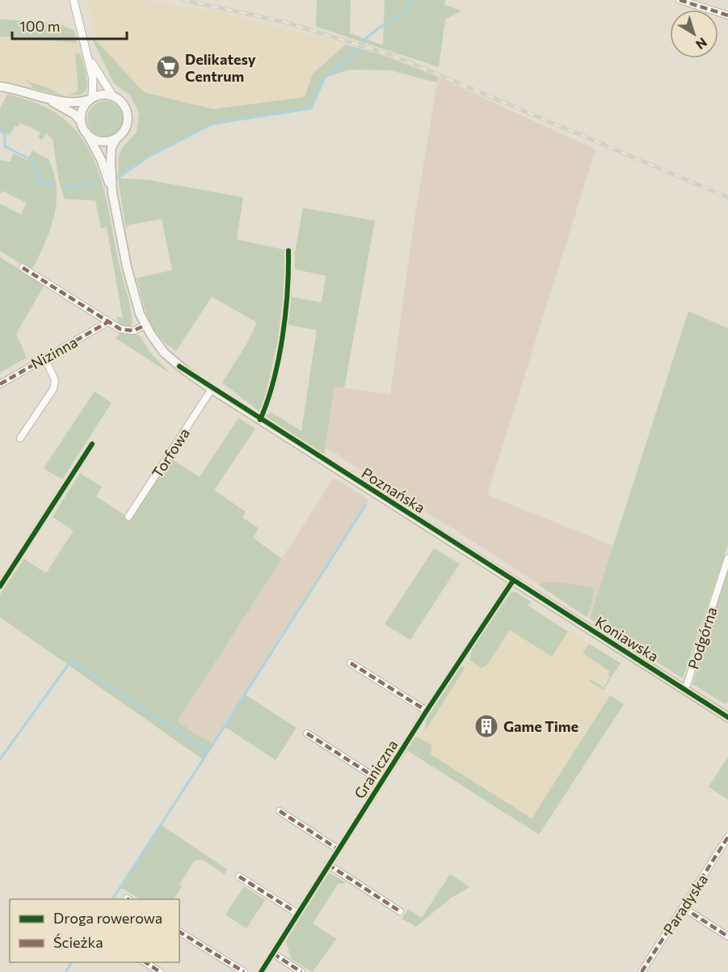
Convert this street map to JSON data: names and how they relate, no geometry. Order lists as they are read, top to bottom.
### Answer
{
  "streets": {
    "main road": ["Poznańska", "Koniawska"],
    "street": [
      "Nizinna",
      "Torfowa",
      "Podgórna",
      "Graniczna",
      "Paradyska"
    ]
  },
  "crossings": [
    ["Torfowa", "Poznańska"],
    ["Poznańska", "Koniawska"],
    ["Poznańska", "Graniczna"],
    ["Podgórna", "Koniawska"],
    ["Koniawska", "Graniczna"]
  ],
  "places": {
    "supermarket": ["Delikatesy Centrum"],
    "building": ["Game Time"]
  },
  "legend": ["Droga rowerowa", "Ścieżka"],
  "scale_bar": "100 m",
  "north": "bottom right"
}
